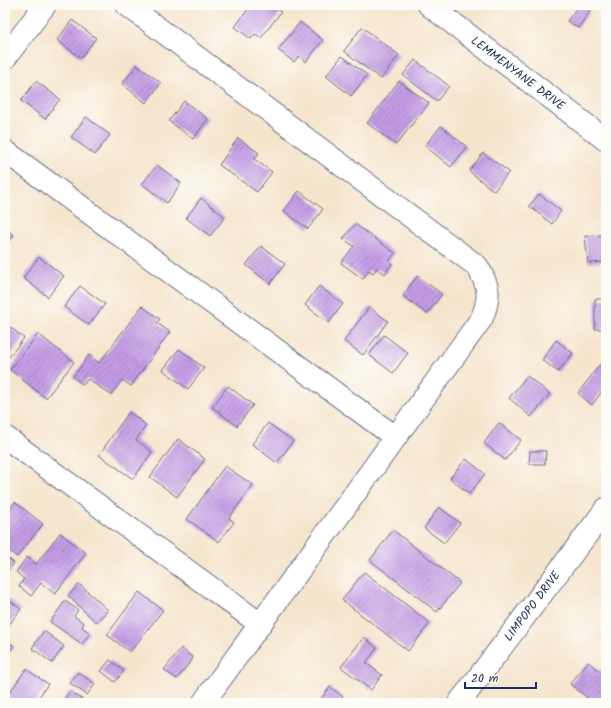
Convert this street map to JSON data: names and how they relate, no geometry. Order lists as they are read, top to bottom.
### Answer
{
  "streets": {
    "street": ["LEMMENYANE DRIVE", "LIMPOPO DRIVE"]
  },
  "scale_bar": "20 m"
}
